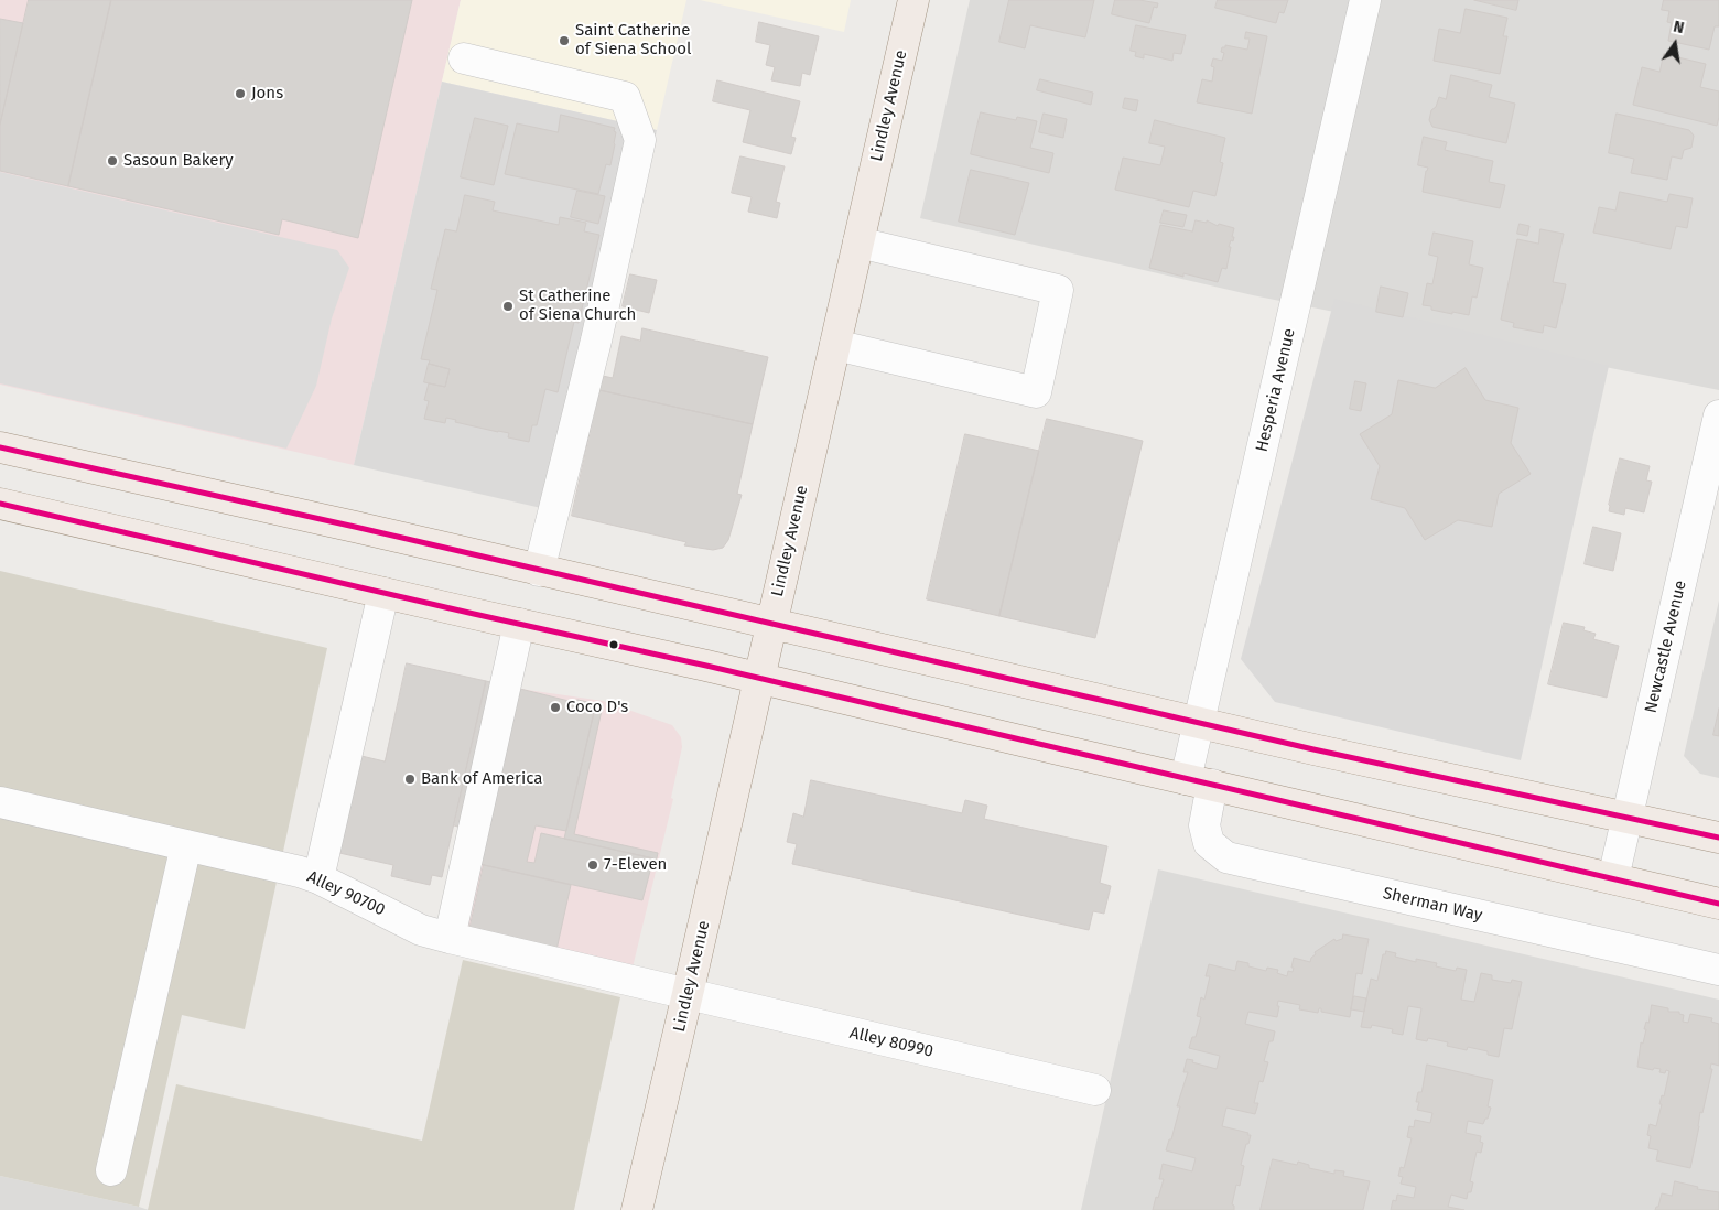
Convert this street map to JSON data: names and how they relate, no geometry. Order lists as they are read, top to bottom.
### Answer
{
  "streets": {
    "main road": ["Lindley Avenue"],
    "street": [
      "Hesperia Avenue",
      "Newcastle Avenue",
      "Alley 90700",
      "Sherman Way",
      "Alley 80990"
    ]
  },
  "crossings": [
    ["Lindley Avenue", "Alley 90700"],
    ["Lindley Avenue", "Alley 80990"],
    ["Hesperia Avenue", "Sherman Way"],
    ["Alley 90700", "Alley 80990"]
  ],
  "places": [
    "Saint Catherine of Siena School",
    "Jons",
    "Sasoun Bakery",
    "St Catherine of Siena Church",
    "Coco D's",
    "Bank of America",
    "7-Eleven"
  ],
  "north": "top"
}
